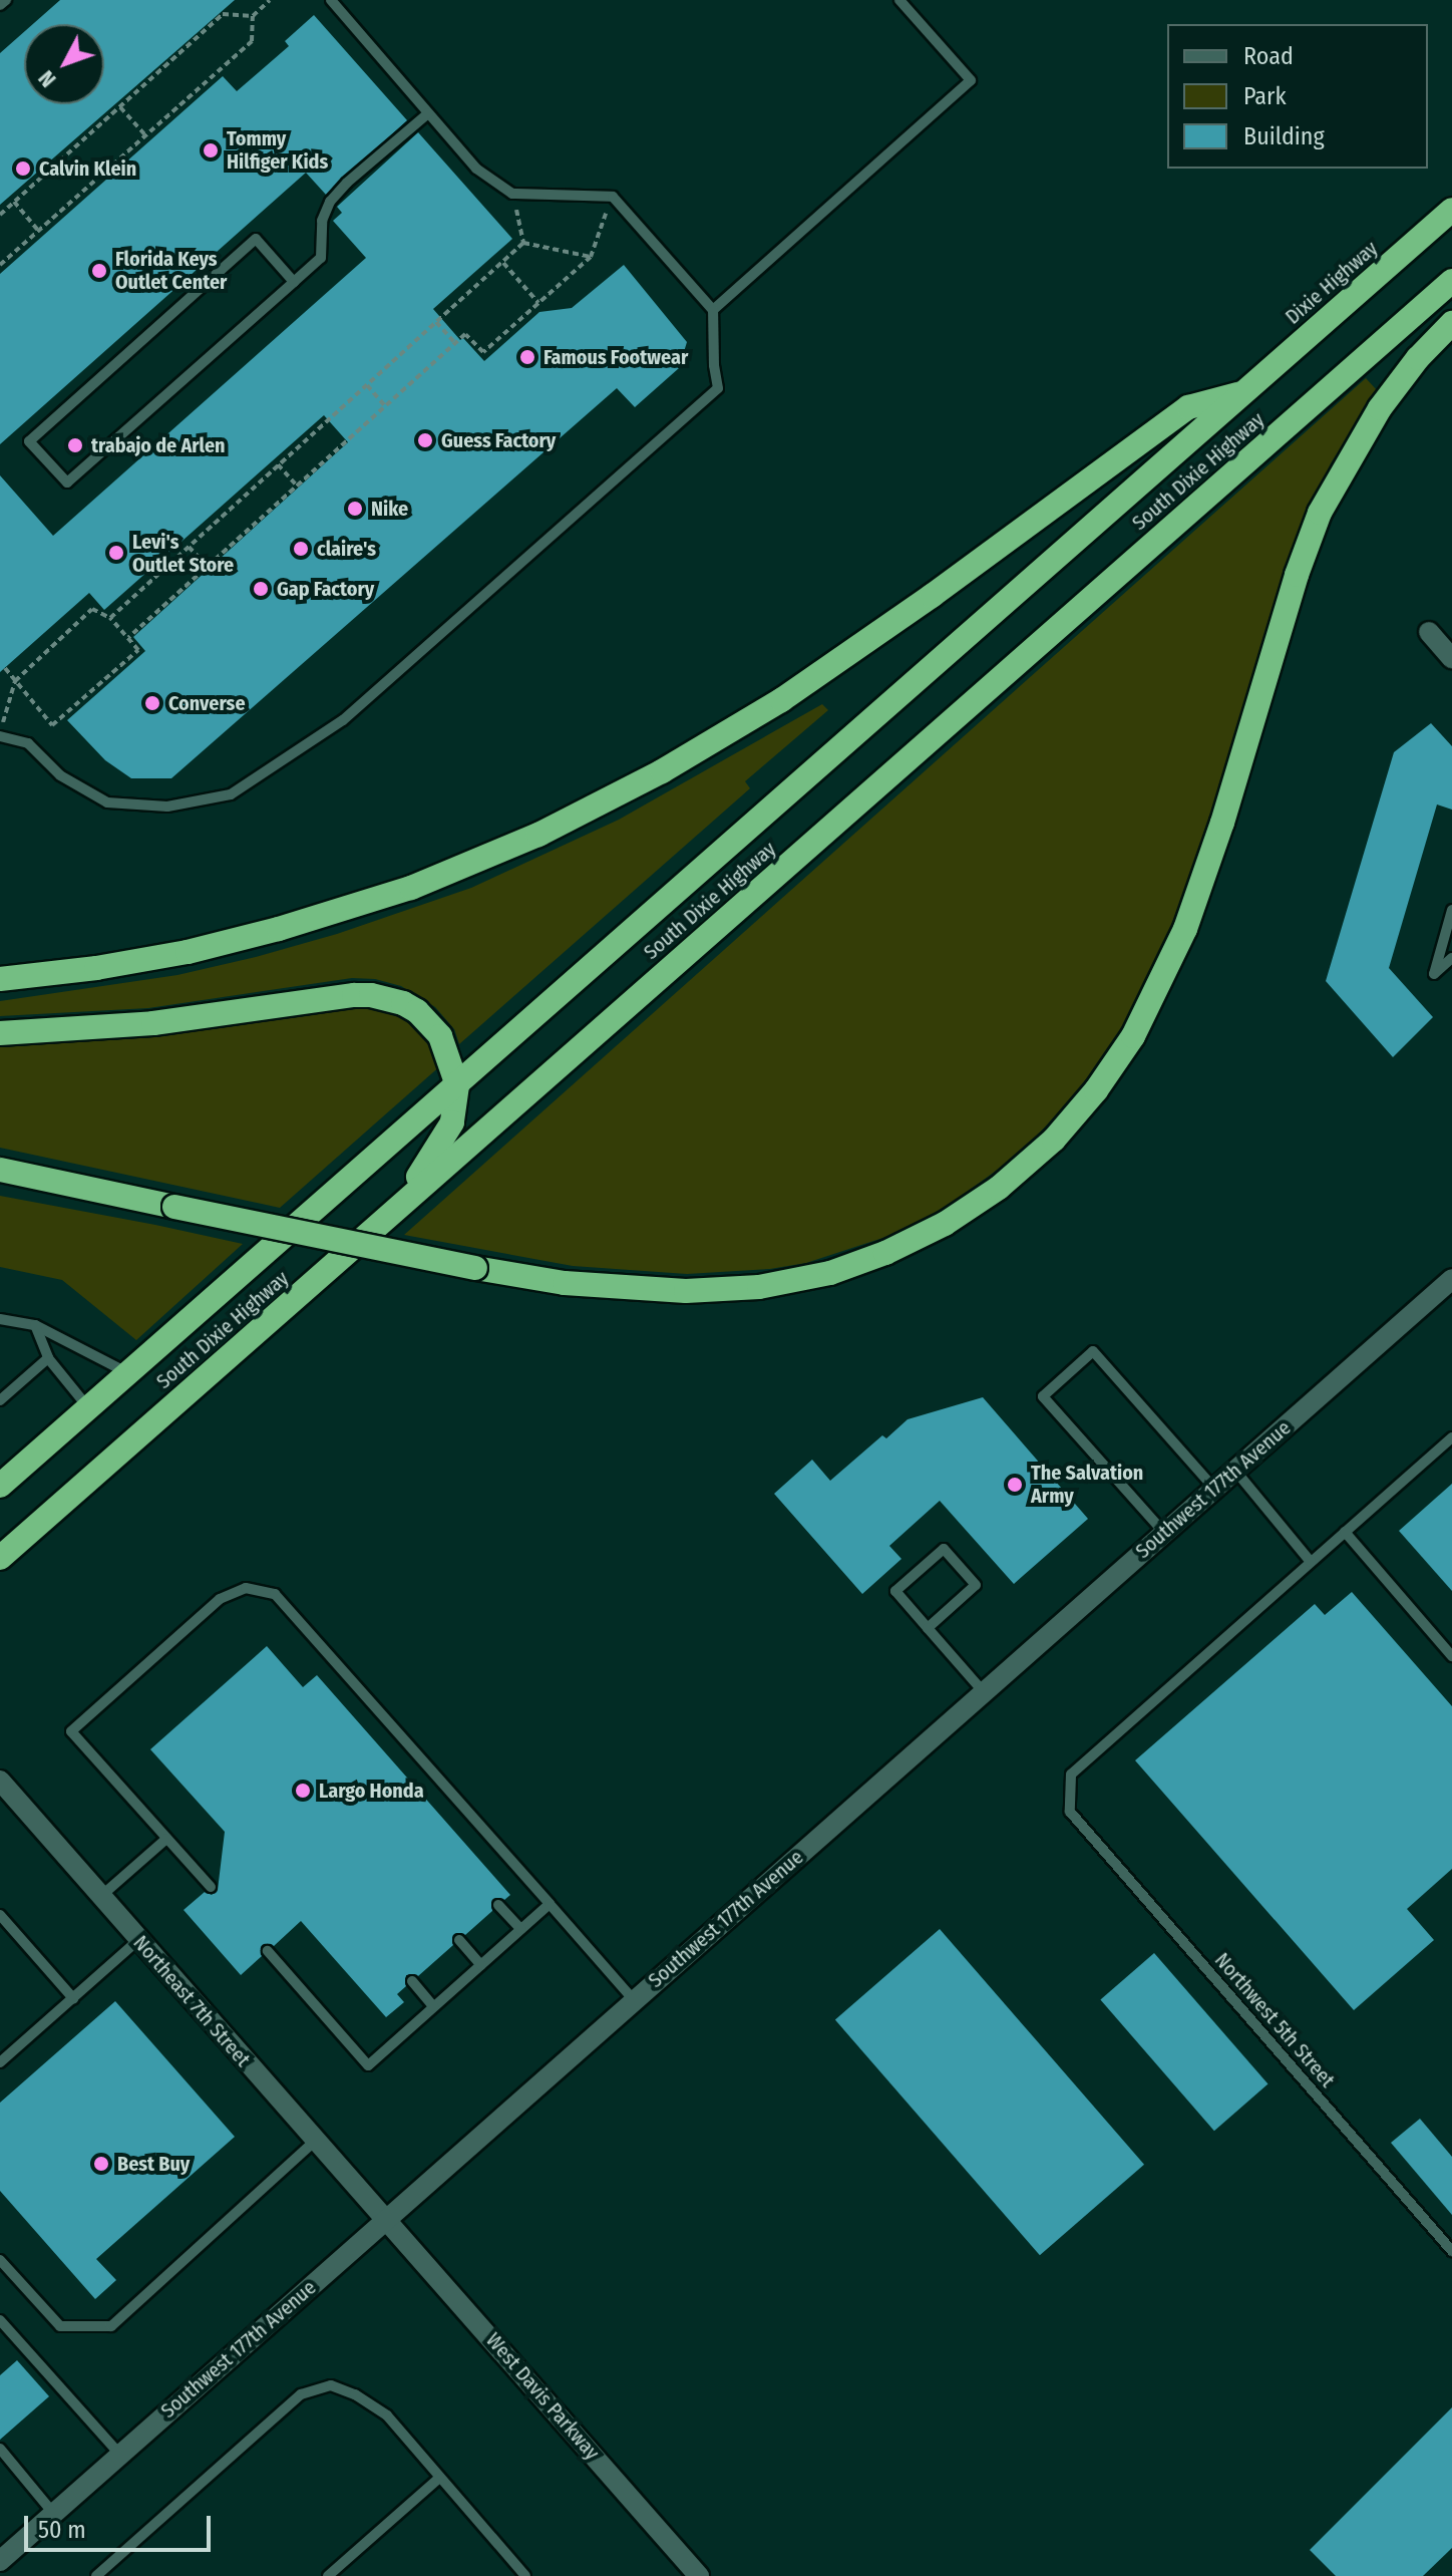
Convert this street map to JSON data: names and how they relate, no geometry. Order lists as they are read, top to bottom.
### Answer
{
  "streets": {
    "highway": ["Dixie Highway", "South Dixie Highway"],
    "main road": ["Southwest 177th Avenue", "Northeast 7th Street", "West Davis Parkway"],
    "lane": ["Northwest 5th Street"]
  },
  "crossings": [
    ["Dixie Highway", "South Dixie Highway"],
    ["Southwest 177th Avenue", "Northeast 7th Street"],
    ["Southwest 177th Avenue", "West Davis Parkway"],
    ["Northeast 7th Street", "West Davis Parkway"]
  ],
  "places": [
    "Tommy Hilfiger Kids",
    "Calvin Klein",
    "Florida Keys Outlet Center",
    "Famous Footwear",
    "Guess Factory",
    "trabajo de Arlen",
    "Nike",
    "claire's",
    "Levi's Outlet Store",
    "Gap Factory",
    "Converse",
    "The Salvation Army",
    "Largo Honda",
    "Best Buy"
  ],
  "legend": ["Road", "Park", "Building"],
  "scale_bar": "50 m",
  "north": "bottom left"
}
